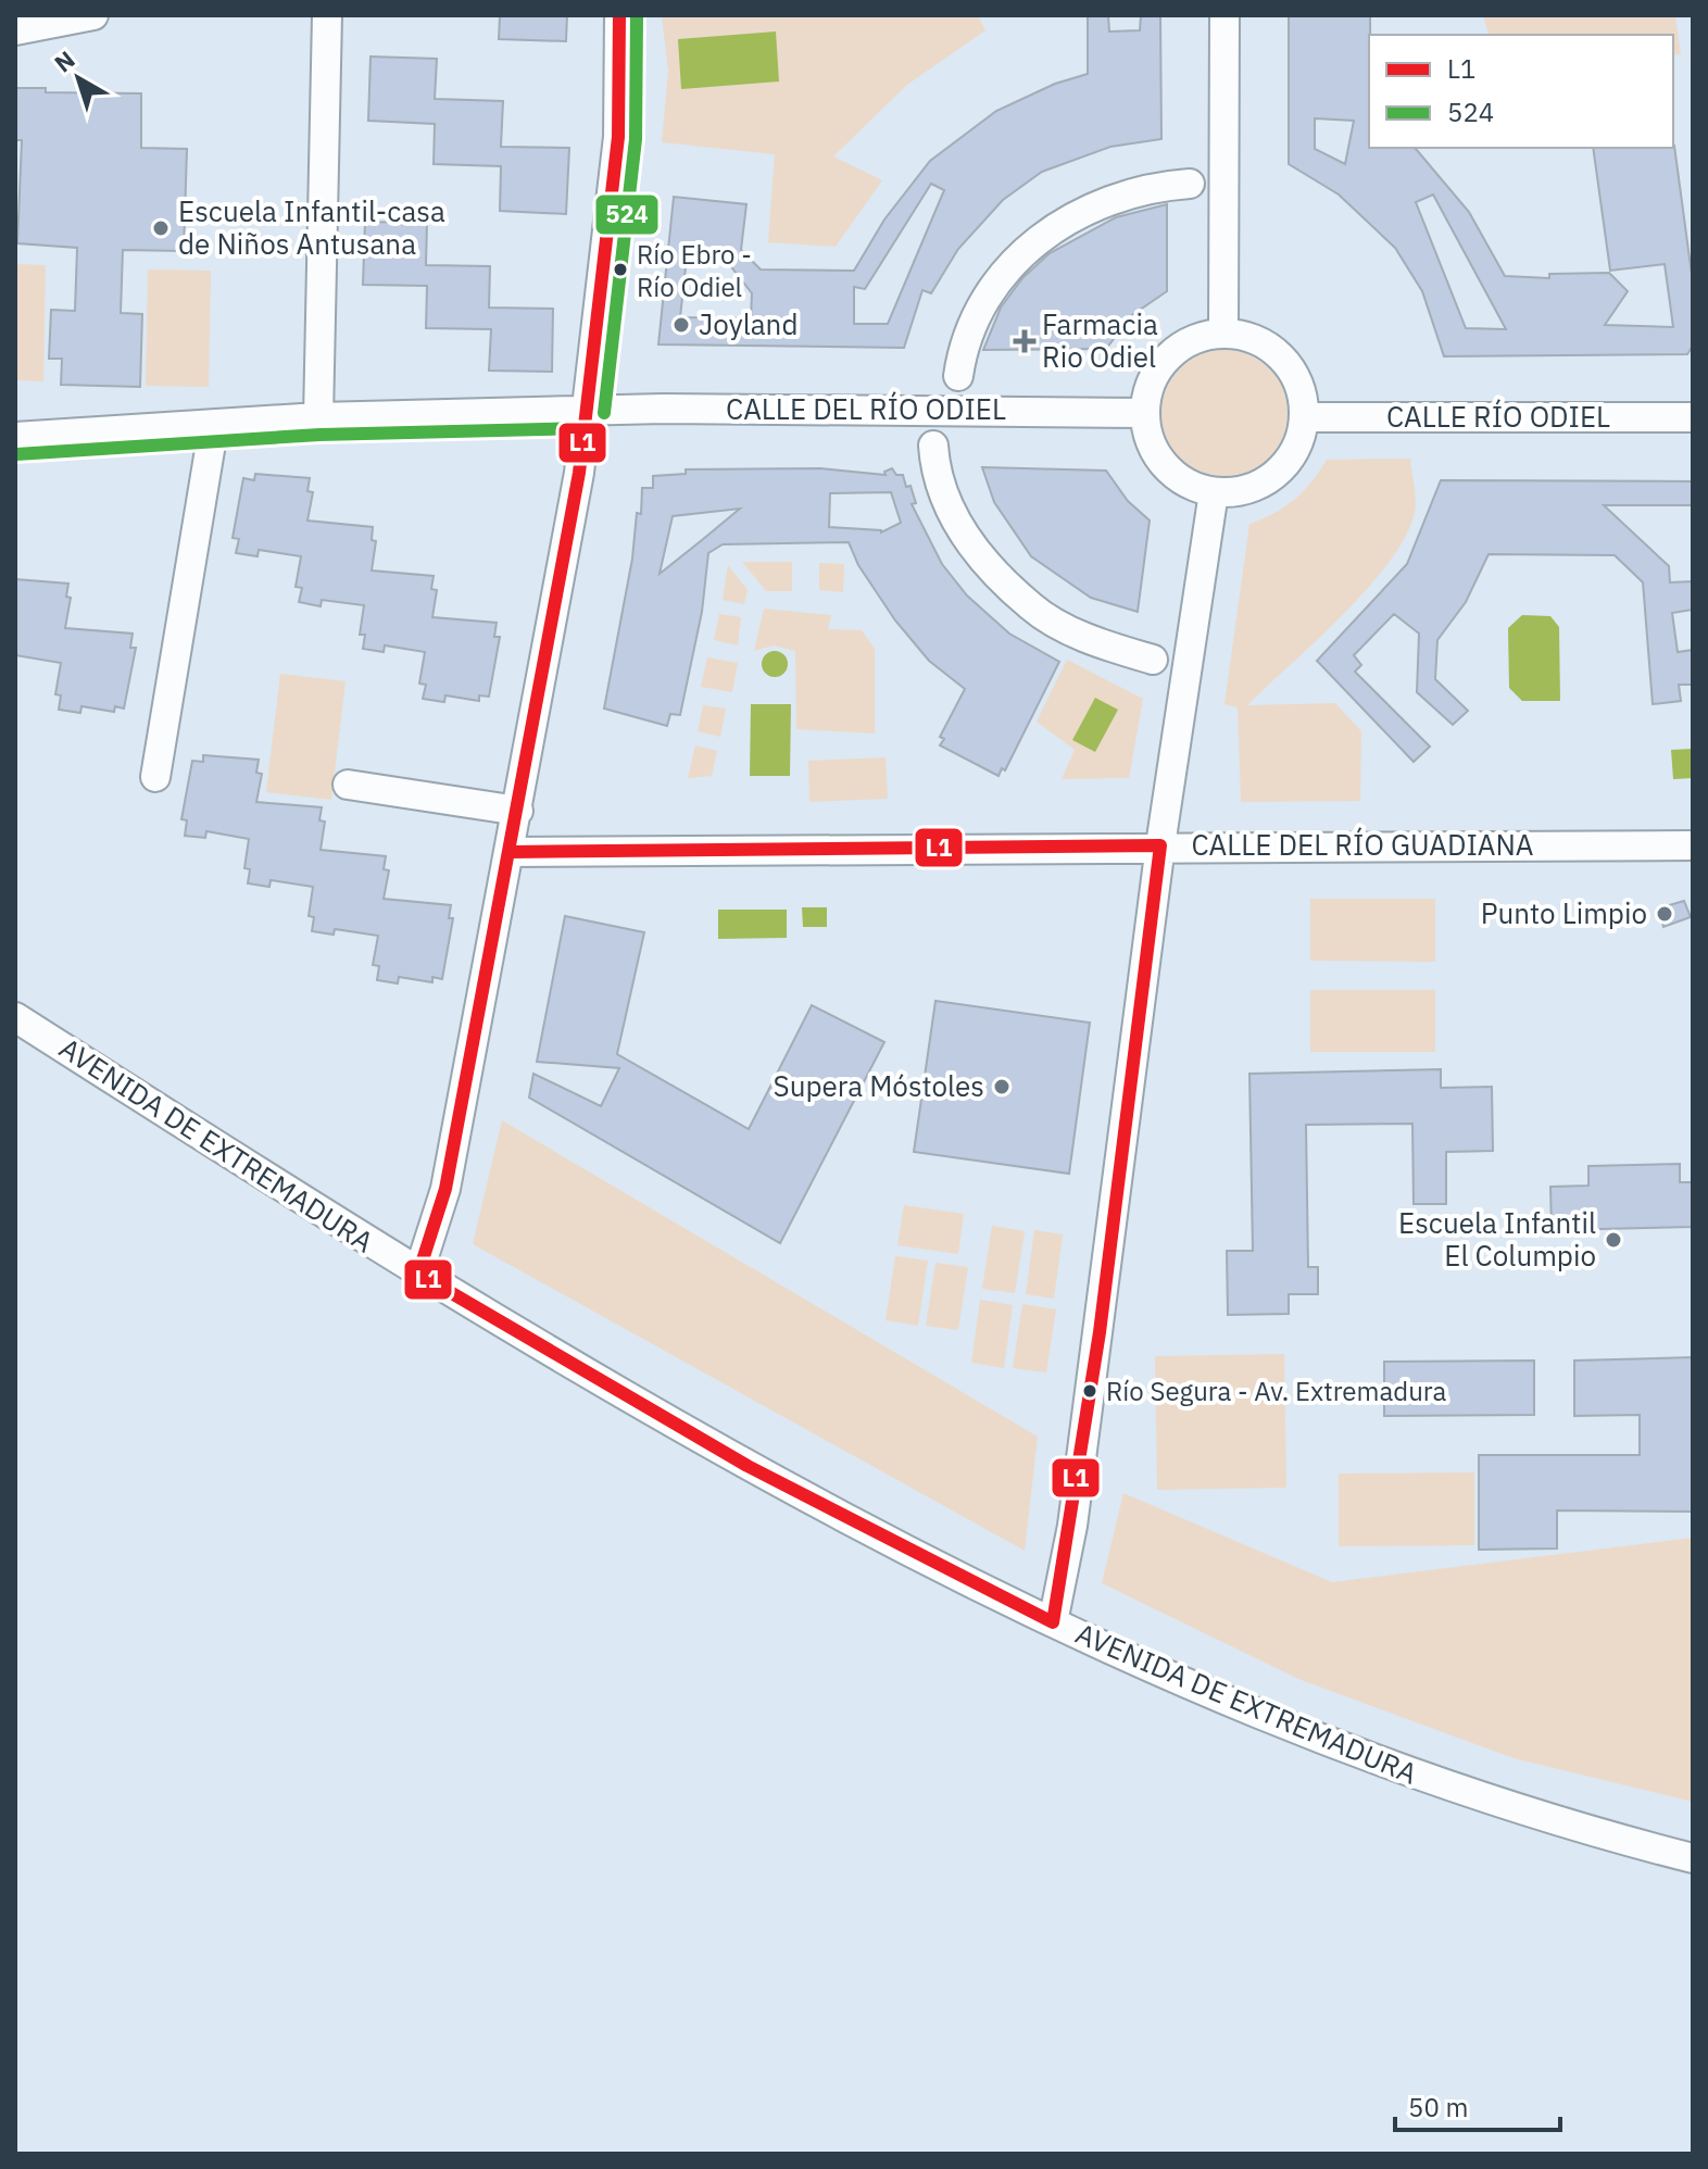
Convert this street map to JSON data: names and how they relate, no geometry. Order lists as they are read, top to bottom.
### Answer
{
  "streets": {
    "street": [
      "CALLE DEL RÍO ODIEL",
      "CALLE RÍO ODIEL",
      "CALLE DEL RÍO GUADIANA",
      "AVENIDA DE EXTREMADURA"
    ]
  },
  "crossings": [
    ["CALLE DEL RÍO ODIEL", "CALLE RÍO ODIEL"]
  ],
  "places": {
    "other": [
      "Escuela Infantil-casa de Niños Antusana",
      "Río Ebro - Río Odiel",
      "Joyland",
      "Punto Limpio",
      "Supera Móstoles",
      "Escuela Infantil El Columpio",
      "Río Segura - Av. Extremadura"
    ],
    "health": ["Farmacia Rio Odiel"]
  },
  "lines": ["transit line L1", "transit line 524"],
  "legend": ["L1", "524"],
  "scale_bar": "50 m",
  "north": "top left"
}
